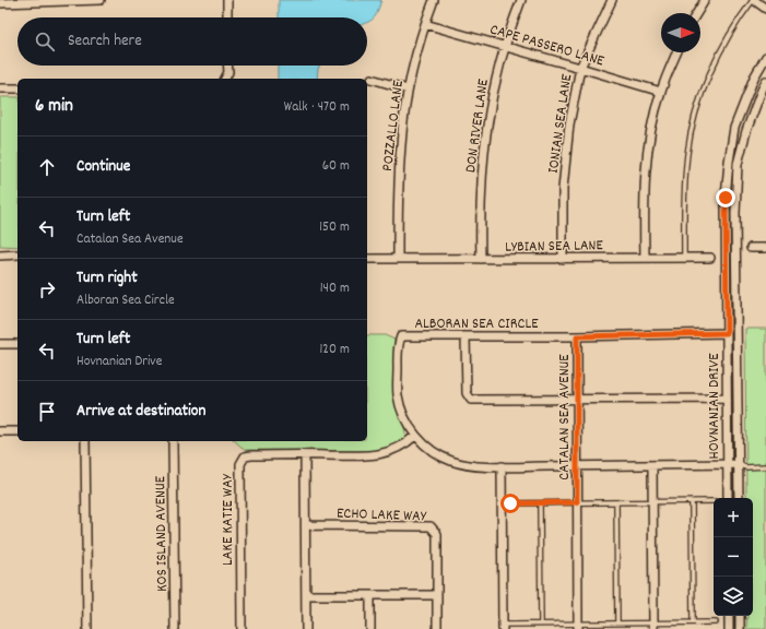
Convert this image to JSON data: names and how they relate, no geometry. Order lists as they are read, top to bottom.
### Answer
{
  "streets": {
    "street": [
      "CAPE PASSERO LANE",
      "IONIAN SEA LANE",
      "POZZALLO LANE",
      "DON RIVER LANE",
      "LYBIAN SEA LANE",
      "ALBORAN SEA CIRCLE",
      "HOVNANIAN DRIVE",
      "CATALAN SEA AVENUE",
      "ECHO LAKE WAY",
      "LAKE KATIE WAY",
      "KOS ISLAND AVENUE"
    ]
  },
  "crossings": [
    ["CAPE PASSERO LANE", "IONIAN SEA LANE"],
    ["CAPE PASSERO LANE", "POZZALLO LANE"],
    ["CAPE PASSERO LANE", "DON RIVER LANE"],
    ["IONIAN SEA LANE", "LYBIAN SEA LANE"],
    ["POZZALLO LANE", "LYBIAN SEA LANE"],
    ["DON RIVER LANE", "LYBIAN SEA LANE"],
    ["ALBORAN SEA CIRCLE", "HOVNANIAN DRIVE"],
    ["ALBORAN SEA CIRCLE", "CATALAN SEA AVENUE"],
    ["ALBORAN SEA CIRCLE", "LAKE KATIE WAY"]
  ],
  "north": "right",
  "page": {
    "search": "Search here",
    "heading": ["6 min", "Walk · 470 m"],
    "list": [
      ["Continue", "60 m"],
      ["Turn left", "Catalan Sea Avenue", "150 m"],
      ["Turn right", "Alboran Sea Circle", "140 m"],
      ["Turn left", "Hovnanian Drive", "120 m"],
      "Arrive at destination"
    ],
    "map_buttons": ["+", "−"]
  }
}
